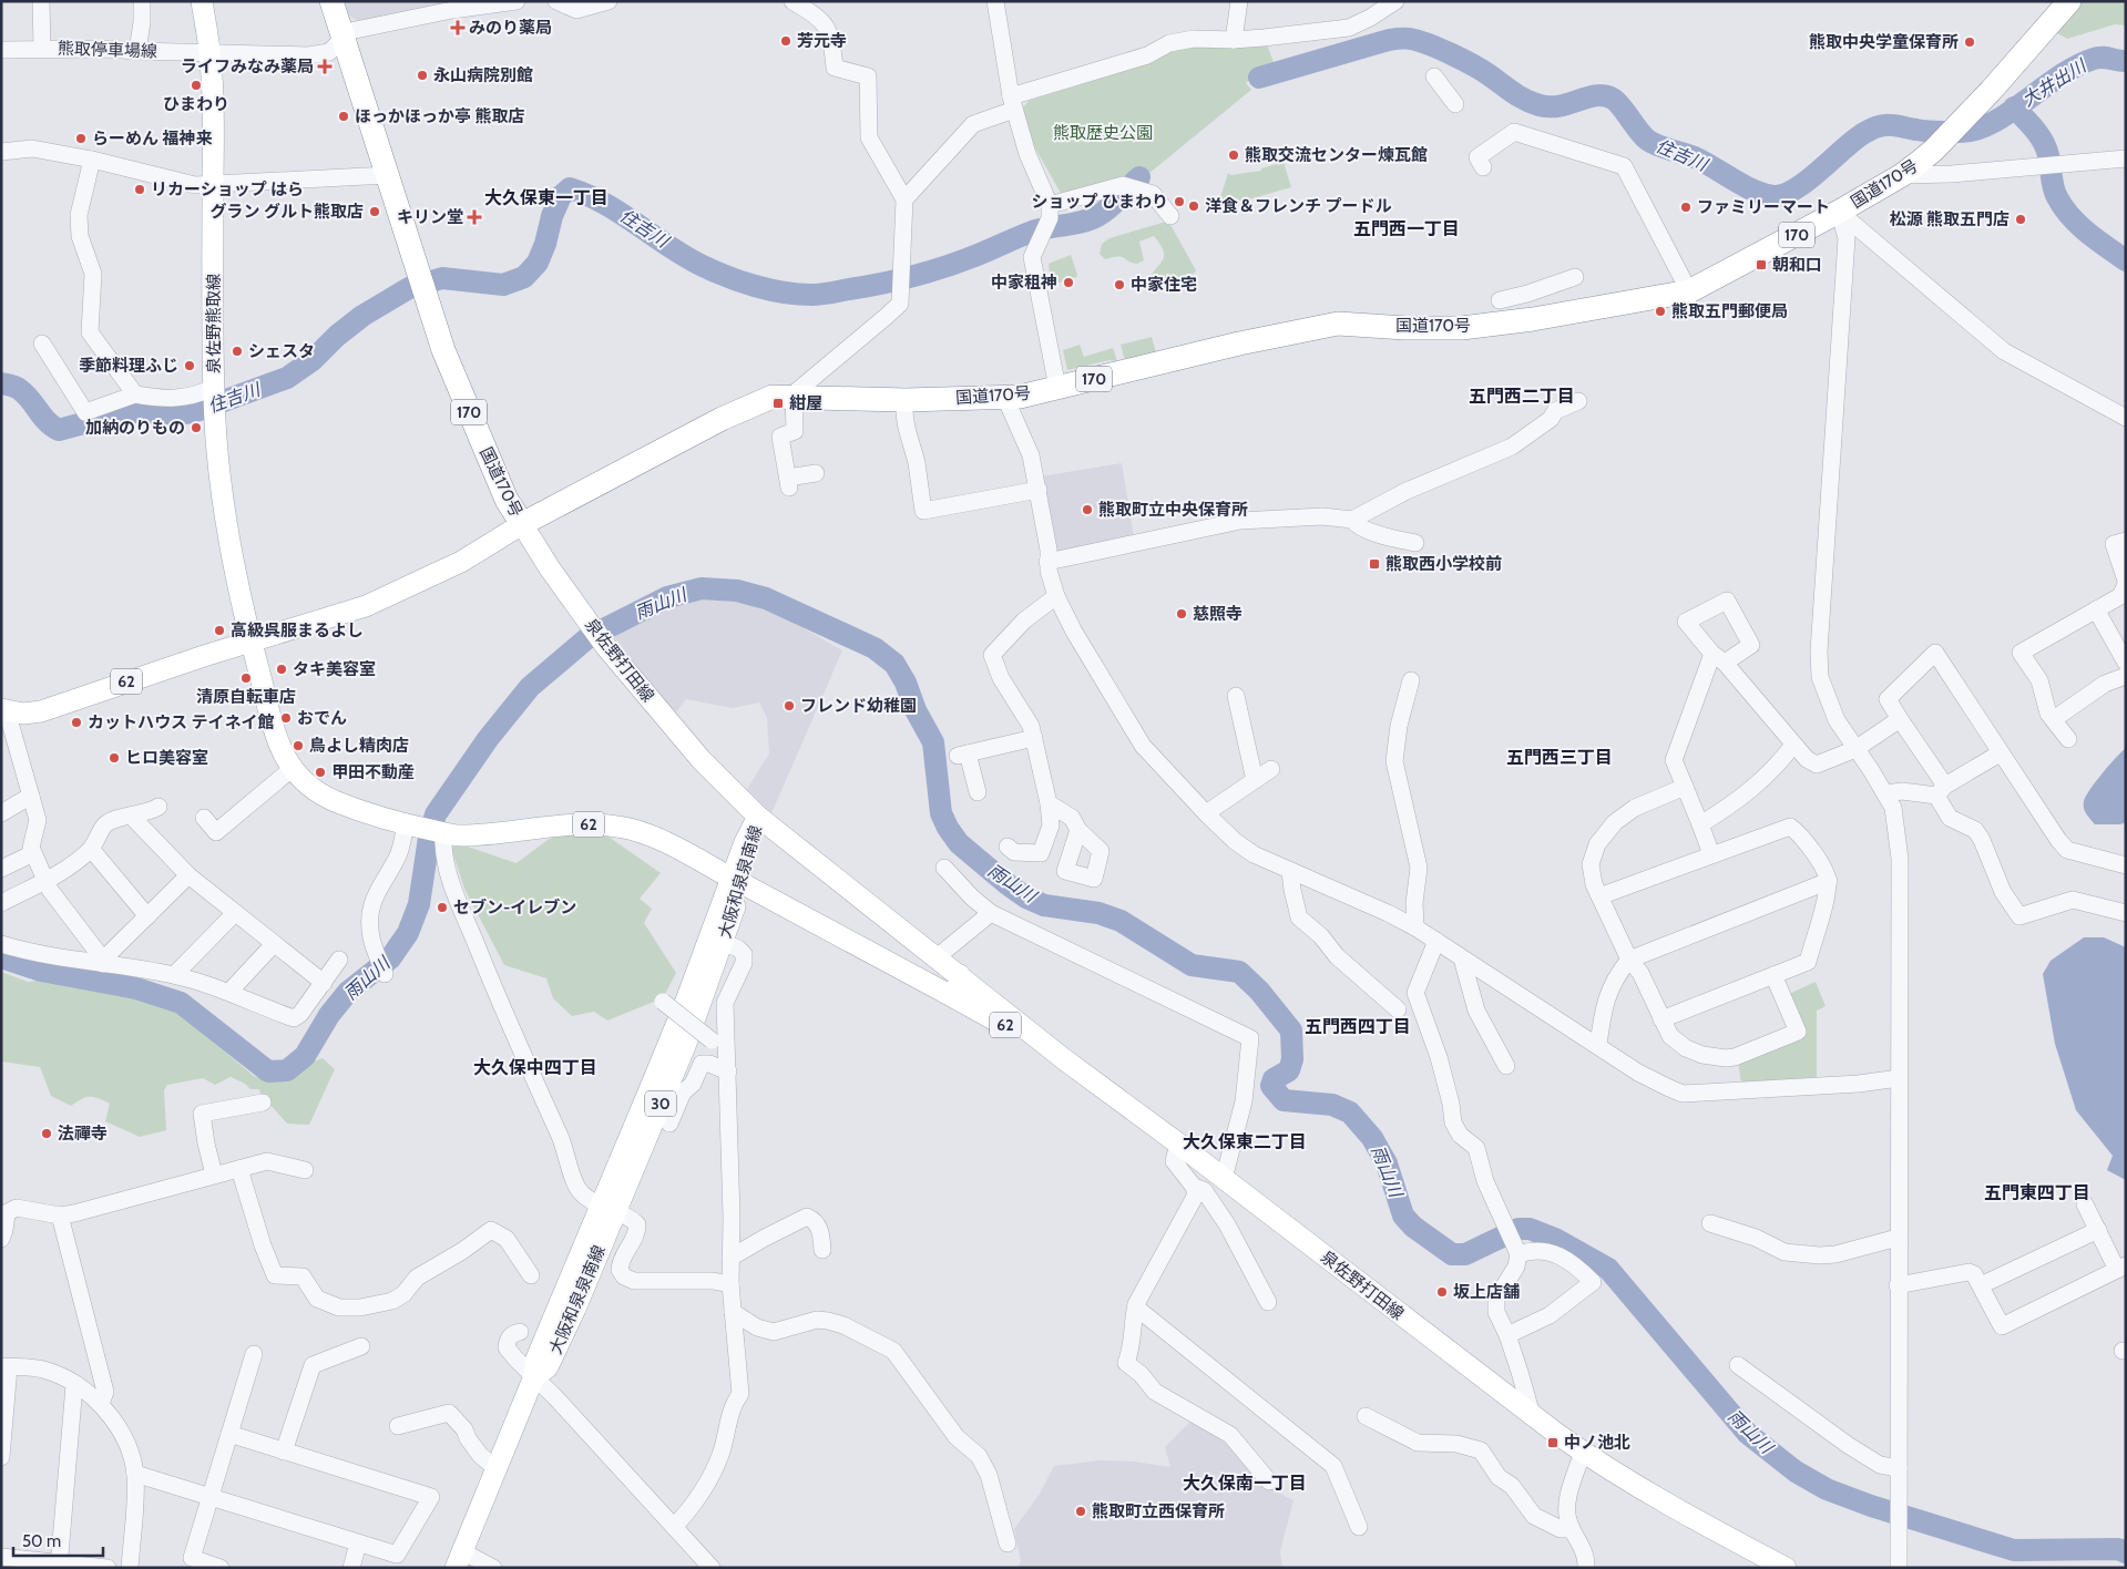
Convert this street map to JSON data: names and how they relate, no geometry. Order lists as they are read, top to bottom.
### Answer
{
  "streets": {
    "highway": ["国道170号", "170"],
    "main road": [
      "泉佐野熊取線",
      "泉佐野打田線",
      "62",
      "大阪和泉泉南線",
      "30"
    ],
    "street": ["熊取停車場線"]
  },
  "crossings": [
    ["熊取停車場線", "国道170号"],
    ["熊取停車場線", "泉佐野熊取線"],
    ["国道170号", "泉佐野打田線"],
    ["国道170号", "62"],
    ["泉佐野熊取線", "62"],
    ["泉佐野打田線", "62"],
    ["泉佐野打田線", "大阪和泉泉南線"],
    ["62", "大阪和泉泉南線"]
  ],
  "districts": [
    "大久保東一丁目",
    "五門西一丁目",
    "五門西二丁目",
    "五門西三丁目",
    "五門西四丁目",
    "大久保中四丁目",
    "大久保東二丁目",
    "五門東四丁目",
    "大久保南一丁目"
  ],
  "water": ["大井出川", "住吉川", "雨山川"],
  "parks": ["熊取歴史公園"],
  "places": {
    "health": ["みのり薬局", "ライフみなみ薬局", "キリン堂"],
    "other": [
      "芳元寺",
      "熊取中央学童保育所",
      "永山病院別館",
      "ひまわり",
      "ほっかほっか亭 熊取店",
      "らーめん 福神来",
      "熊取交流センター煉瓦館",
      "リカーショップ はら",
      "ショップ ひまわり",
      "洋食＆フレンチ プードル",
      "ファミリーマート",
      "グラン グルト熊取店",
      "松源 熊取五門店",
      "中家租神",
      "中家住宅",
      "熊取五門郵便局",
      "シェスタ",
      "季節料理ふじ",
      "加納のりもの",
      "熊取町立中央保育所",
      "慈照寺",
      "高級呉服まるよし",
      "タキ美容室",
      "清原自転車店",
      "フレンド幼稚園",
      "おでん",
      "カットハウス テイネイ館",
      "鳥よし精肉店",
      "ヒロ美容室",
      "甲田不動産",
      "セブン-イレブン",
      "法禪寺",
      "坂上店舗",
      "熊取町立西保育所"
    ],
    "transit": [
      "朝和口",
      "紺屋",
      "熊取西小学校前",
      "中ノ池北"
    ]
  },
  "scale_bar": "50 m"
}
